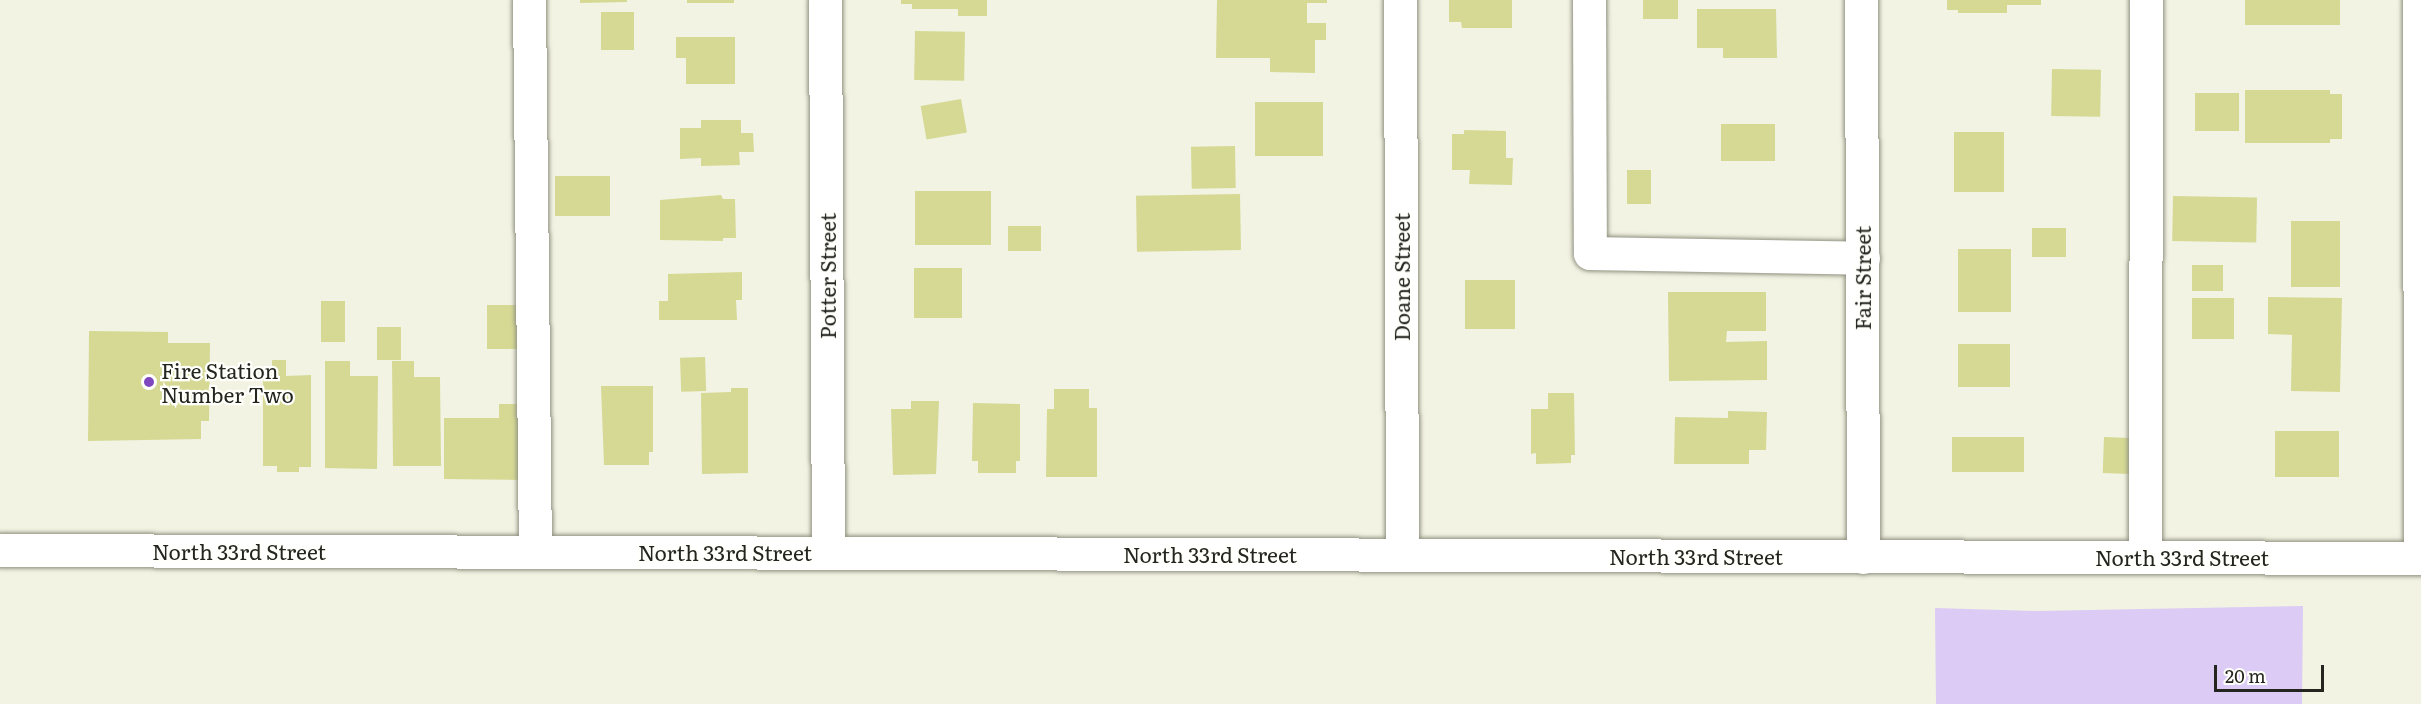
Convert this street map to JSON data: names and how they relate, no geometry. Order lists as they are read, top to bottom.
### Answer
{
  "streets": {
    "main road": [
      "Potter Street",
      "Doane Street",
      "Fair Street",
      "North 33rd Street"
    ]
  },
  "crossings": [
    ["Potter Street", "North 33rd Street"],
    ["Doane Street", "North 33rd Street"],
    ["Fair Street", "North 33rd Street"]
  ],
  "places": ["Fire Station Number Two"],
  "scale_bar": "20 m"
}
